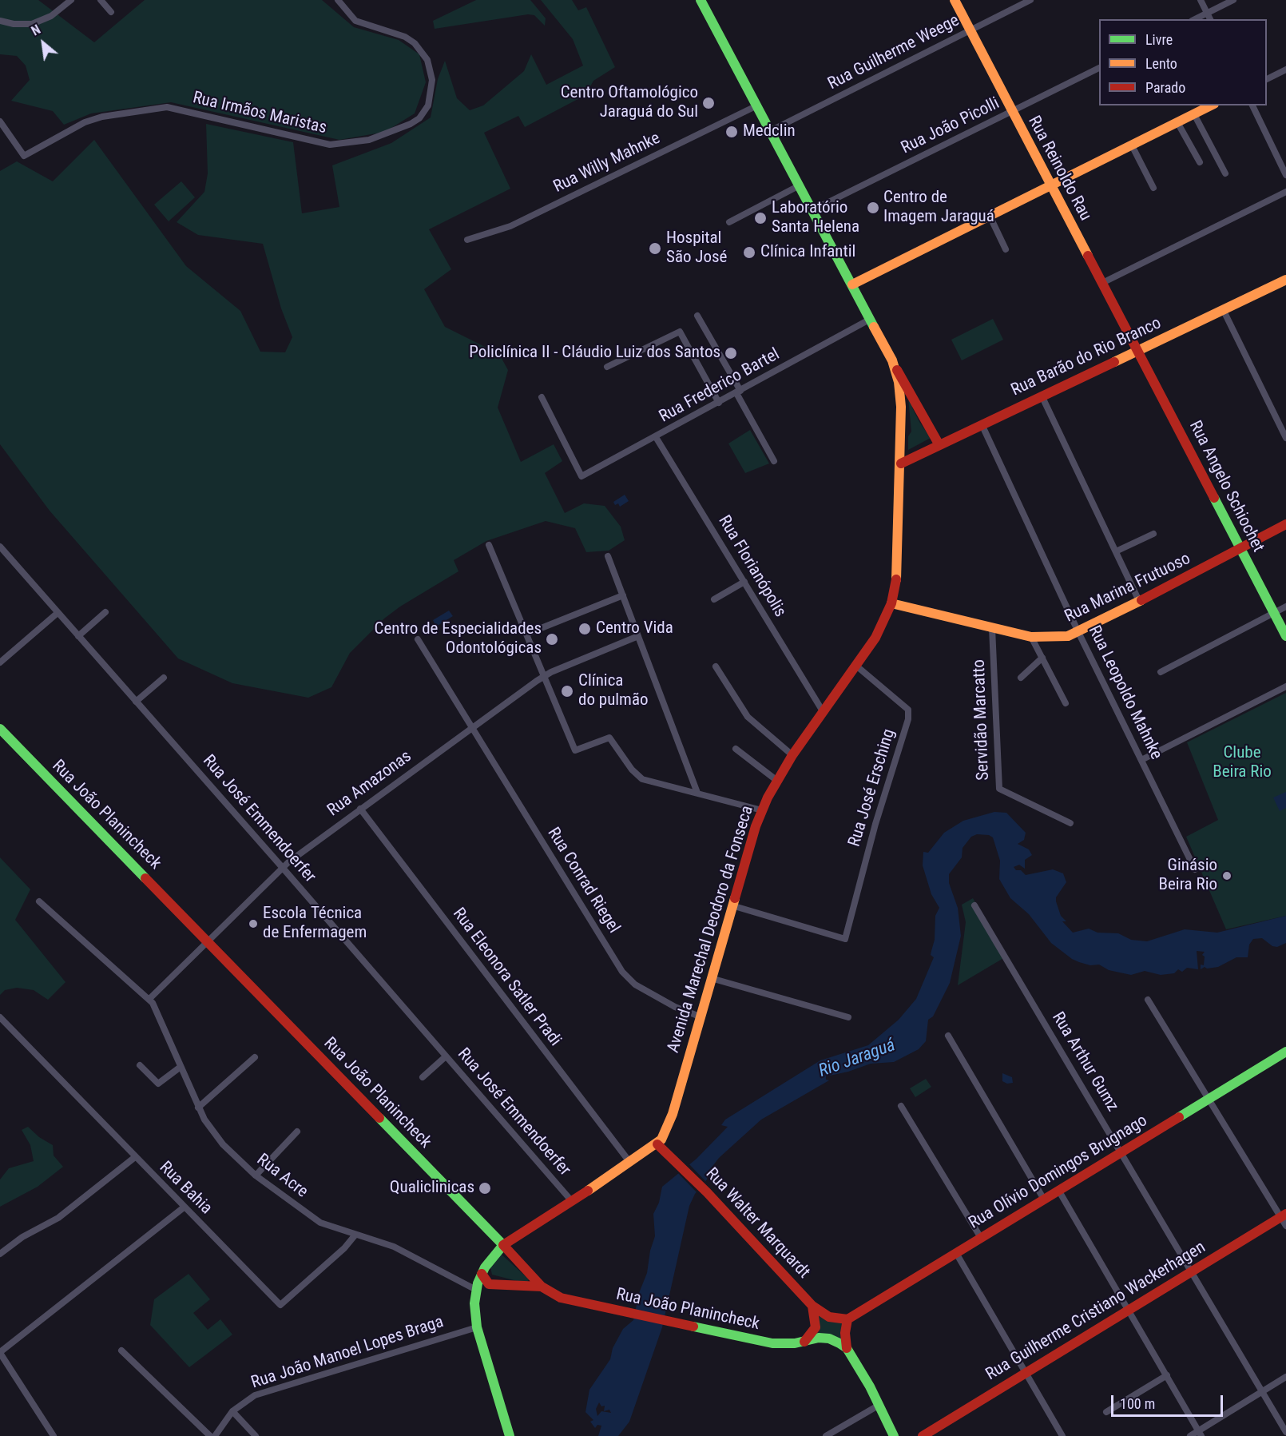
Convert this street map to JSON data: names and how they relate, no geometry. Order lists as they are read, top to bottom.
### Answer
{
  "streets": {
    "main road": [
      "Rua Reinoldo Rau",
      "Rua Barão do Rio Branco",
      "Rua Angelo Schiochet",
      "Rua Marina Frutuoso",
      "Rua João Planincheck",
      "Avenida Marechal Deodoro da Fonseca",
      "Rua Olívio Domingos Brugnago",
      "Rua Walter Marquardt",
      "Rua Guilherme Cristiano Wackerhagen"
    ],
    "street": [
      "Rua Guilherme Weege",
      "Rua Irmãos Maristas",
      "Rua João Picolli",
      "Rua Willy Mahnke",
      "Rua Frederico Bartel",
      "Rua Florianópolis",
      "Rua Leopoldo Mahnke",
      "Servidão Marcatto",
      "Rua Amazonas",
      "Rua José Ersching",
      "Rua José Emmendoerfer",
      "Rua Conrad Riegel",
      "Rua Eleonora Satler Pradi",
      "Rua Arthur Gumz",
      "Rua Acre",
      "Rua Bahia",
      "Rua João Manoel Lopes Braga"
    ]
  },
  "crossings": [
    ["Rua Guilherme Weege", "Rua Reinoldo Rau"],
    ["Rua Guilherme Weege", "Avenida Marechal Deodoro da Fonseca"],
    ["Rua João Picolli", "Rua Reinoldo Rau"],
    ["Rua João Picolli", "Avenida Marechal Deodoro da Fonseca"],
    ["Rua Willy Mahnke", "Avenida Marechal Deodoro da Fonseca"],
    ["Rua Reinoldo Rau", "Rua Barão do Rio Branco"],
    ["Rua Reinoldo Rau", "Rua Angelo Schiochet"],
    ["Rua Barão do Rio Branco", "Rua Angelo Schiochet"],
    ["Rua Barão do Rio Branco", "Rua Leopoldo Mahnke"],
    ["Rua Barão do Rio Branco", "Avenida Marechal Deodoro da Fonseca"],
    ["Rua Frederico Bartel", "Rua Florianópolis"],
    ["Rua Frederico Bartel", "Avenida Marechal Deodoro da Fonseca"],
    ["Rua Angelo Schiochet", "Rua Marina Frutuoso"],
    ["Rua Florianópolis", "Avenida Marechal Deodoro da Fonseca"],
    ["Rua Marina Frutuoso", "Rua Leopoldo Mahnke"],
    ["Rua Marina Frutuoso", "Servidão Marcatto"],
    ["Rua Marina Frutuoso", "Avenida Marechal Deodoro da Fonseca"],
    ["Rua Amazonas", "Rua João Planincheck"],
    ["Rua Amazonas", "Rua José Emmendoerfer"],
    ["Rua Amazonas", "Rua Conrad Riegel"],
    ["Rua Amazonas", "Rua Eleonora Satler Pradi"],
    ["Rua Amazonas", "Rua Acre"],
    ["Rua José Ersching", "Avenida Marechal Deodoro da Fonseca"],
    ["Rua Conrad Riegel", "Avenida Marechal Deodoro da Fonseca"],
    ["Avenida Marechal Deodoro da Fonseca", "Rua Walter Marquardt"],
    ["Rua Arthur Gumz", "Rua Olívio Domingos Brugnago"],
    ["Rua Arthur Gumz", "Rua Guilherme Cristiano Wackerhagen"],
    ["Rua Olívio Domingos Brugnago", "Rua Walter Marquardt"],
    ["Rua Acre", "Rua Bahia"]
  ],
  "water": ["Rio Jaraguá"],
  "parks": ["Clube Beira Rio"],
  "places": [
    "Centro Oftamológico Jaraguá do Sul",
    "Medclin",
    "Centro de Imagem Jaraguá",
    "Laboratório Santa Helena",
    "Hospital São José",
    "Clínica Infantil",
    "Policlínica II - Cláudio Luiz dos Santos",
    "Centro Vida",
    "Centro de Especialidades Odontológicas",
    "Clínica do pulmão",
    "Ginásio Beira Rio",
    "Escola Técnica de Enfermagem",
    "Qualiclinicas"
  ],
  "legend": ["Livre", "Lento", "Parado"],
  "scale_bar": "100 m",
  "north": "top left"
}
